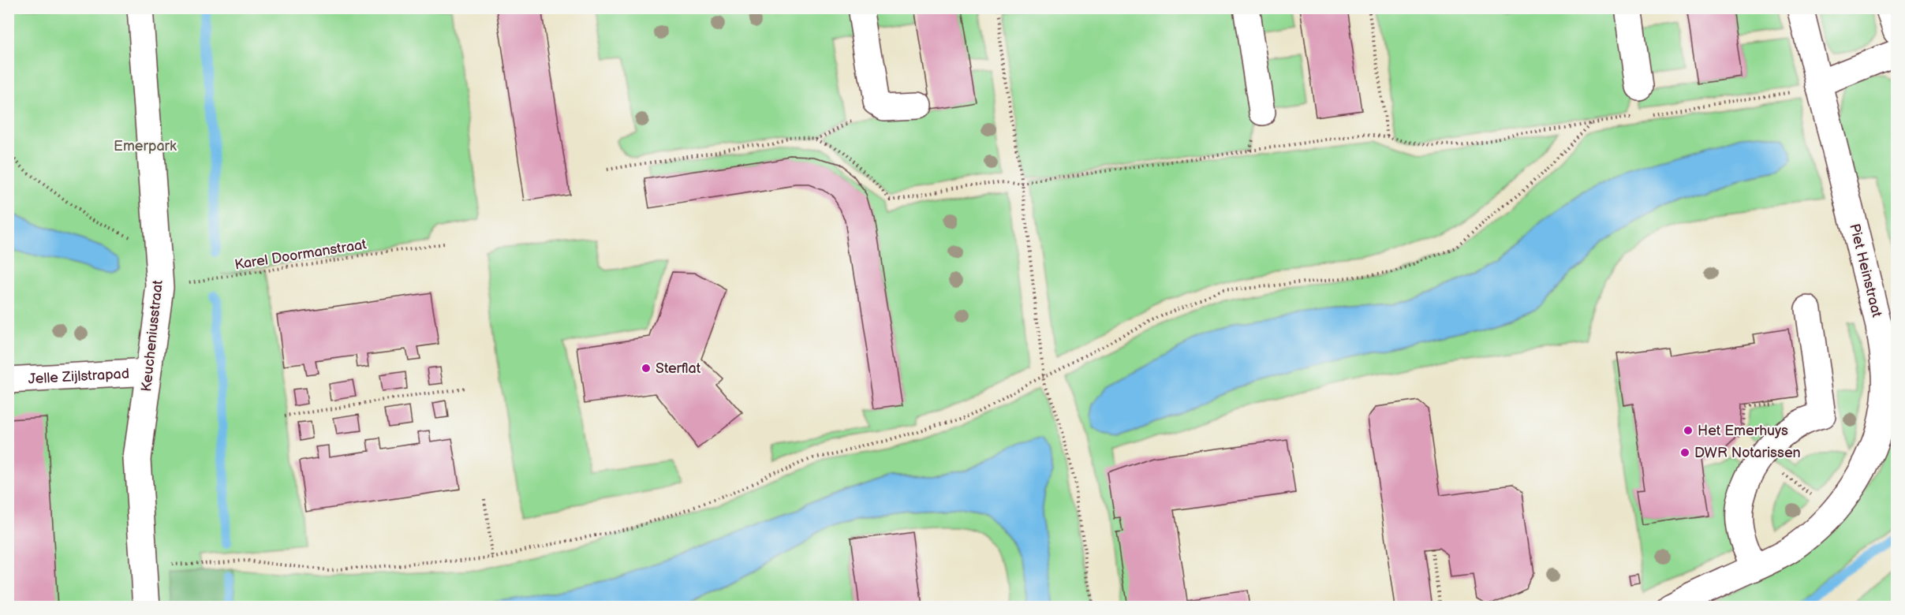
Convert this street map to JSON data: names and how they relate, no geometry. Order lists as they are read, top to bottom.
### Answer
{
  "streets": {
    "street": ["Piet Heinstraat", "Keucheniusstraat", "Jelle Zijlstrapad"],
    "path": ["Karel Doormanstraat"]
  },
  "crossings": [
    ["Karel Doormanstraat", "Keucheniusstraat"],
    ["Keucheniusstraat", "Jelle Zijlstrapad"]
  ],
  "parks": ["Emerpark"],
  "places": ["Sterflat", "Het Emerhuys", "DWR Notarissen"]
}
